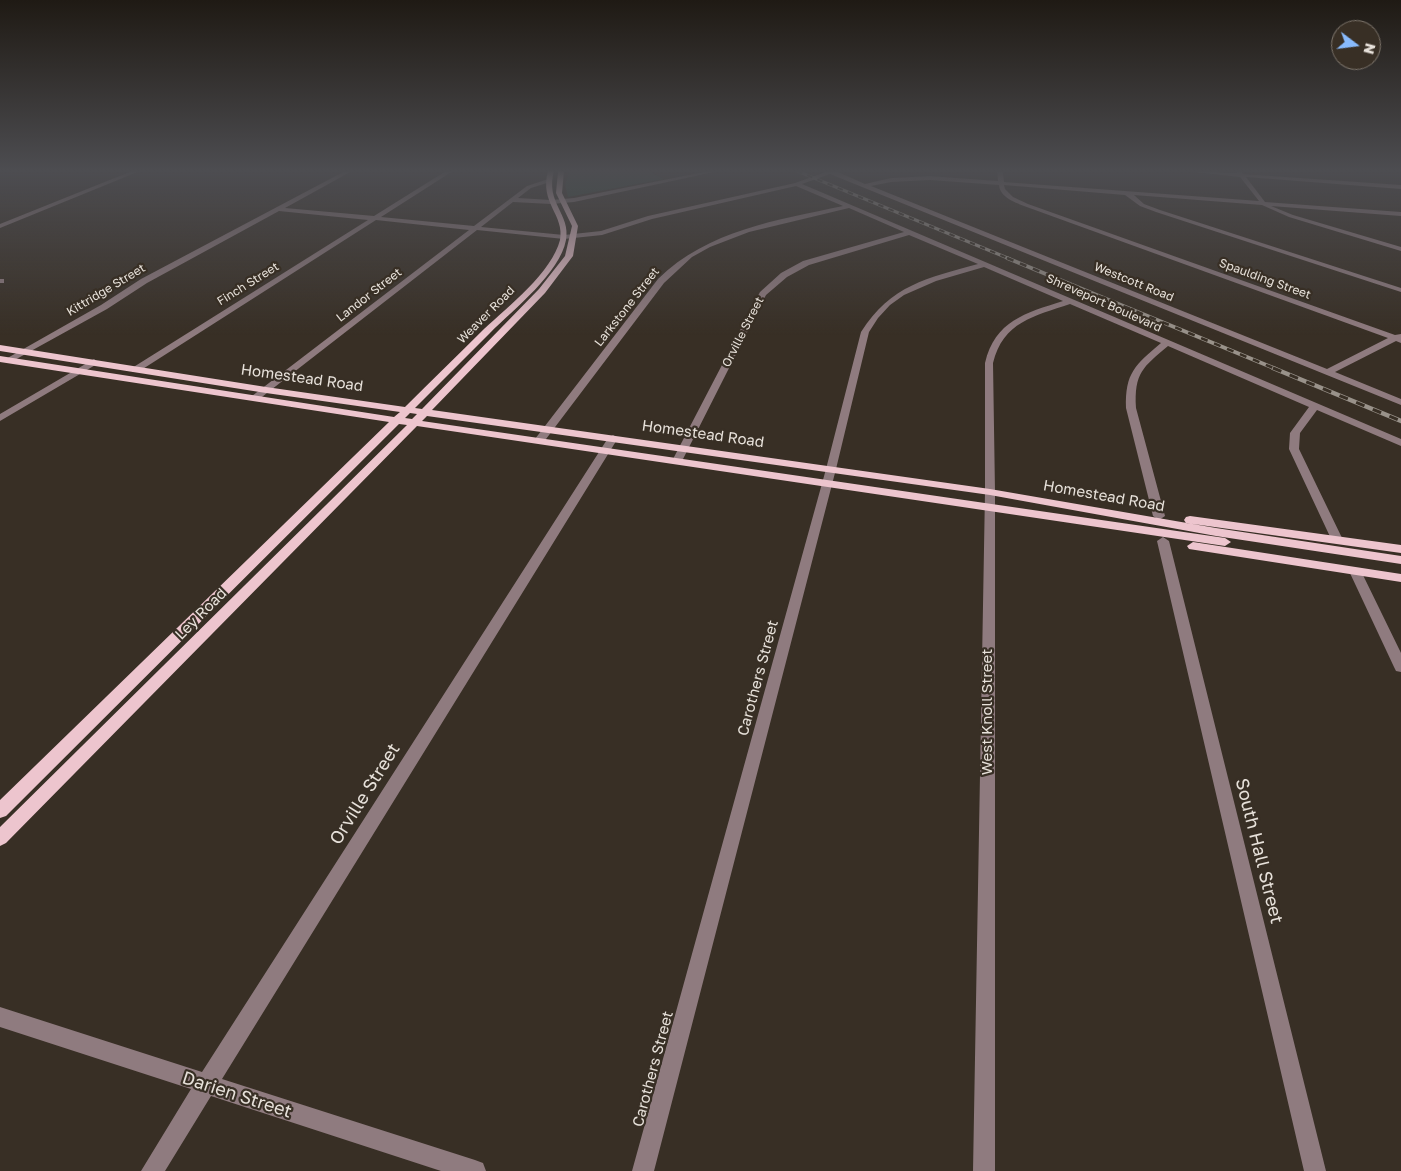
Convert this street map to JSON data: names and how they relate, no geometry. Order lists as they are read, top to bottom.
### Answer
{
  "streets": {
    "main road": ["Weaver Road", "Homestead Road", "Ley Road"],
    "street": [
      "Spaulding Street",
      "Westcott Road",
      "Finch Street",
      "Kittridge Street",
      "Landor Street",
      "Shreveport Boulevard",
      "Larkstone Street",
      "Orville Street",
      "Carothers Street",
      "West Knoll Street",
      "South Hall Street",
      "Darien Street"
    ]
  },
  "crossings": [
    ["Finch Street", "Homestead Road"],
    ["Kittridge Street", "Homestead Road"],
    ["Landor Street", "Homestead Road"],
    ["Shreveport Boulevard", "Orville Street"],
    ["Shreveport Boulevard", "Carothers Street"],
    ["Shreveport Boulevard", "West Knoll Street"],
    ["Larkstone Street", "Homestead Road"],
    ["Weaver Road", "Homestead Road"],
    ["Weaver Road", "Ley Road"],
    ["Orville Street", "Homestead Road"],
    ["Orville Street", "Darien Street"],
    ["Homestead Road", "Ley Road"],
    ["Homestead Road", "Carothers Street"],
    ["Homestead Road", "West Knoll Street"]
  ],
  "north": "right"
}
